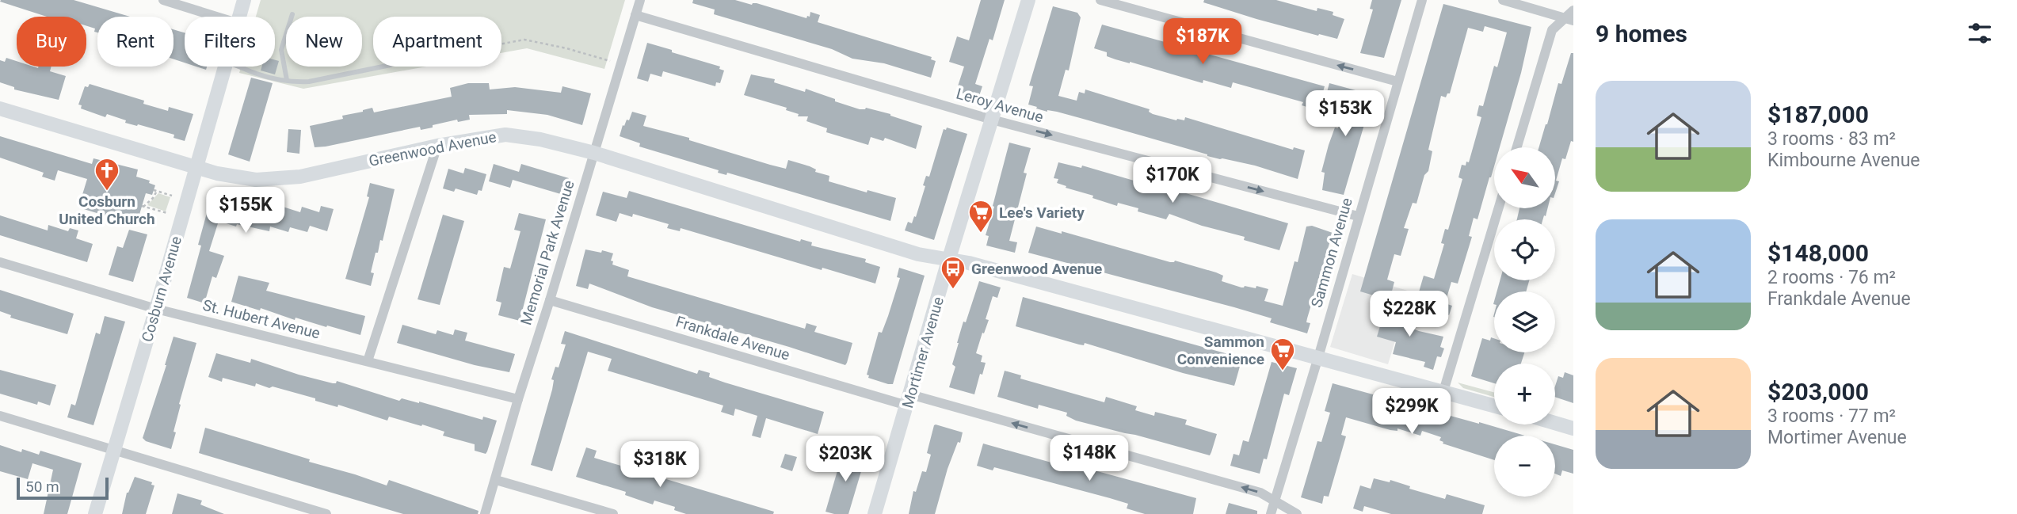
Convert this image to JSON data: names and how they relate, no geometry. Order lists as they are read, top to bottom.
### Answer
{
  "streets": {
    "street": [
      "Leroy Avenue",
      "Greenwood Avenue",
      "Memorial Park Avenue",
      "Sammon Avenue",
      "Cosburn Avenue",
      "St. Hubert Avenue",
      "Frankdale Avenue",
      "Mortimer Avenue"
    ]
  },
  "crossings": [
    ["Leroy Avenue", "Memorial Park Avenue"],
    ["Leroy Avenue", "Sammon Avenue"],
    ["Leroy Avenue", "Mortimer Avenue"],
    ["Greenwood Avenue", "Memorial Park Avenue"],
    ["Greenwood Avenue", "Sammon Avenue"],
    ["Greenwood Avenue", "Cosburn Avenue"],
    ["Greenwood Avenue", "Mortimer Avenue"],
    ["Memorial Park Avenue", "St. Hubert Avenue"],
    ["Memorial Park Avenue", "Frankdale Avenue"],
    ["Sammon Avenue", "Frankdale Avenue"],
    ["Cosburn Avenue", "St. Hubert Avenue"],
    ["Frankdale Avenue", "Mortimer Avenue"]
  ],
  "one_way": ["Leroy Avenue", "Frankdale Avenue"],
  "places": {
    "church": ["Cosburn United Church"],
    "supermarket": ["Lee's Variety", "Sammon Convenience"],
    "bus stop": ["Greenwood Avenue"]
  },
  "scale_bar": "50 m",
  "north": "top left",
  "page": {
    "heading": "9 homes",
    "chip": [
      "Buy",
      "Rent",
      "Filters",
      "New",
      "Apartment"
    ],
    "price": [
      "$187K",
      "$153K",
      "$170K",
      "$155K",
      "$228K",
      "$299K",
      "$148K",
      "$203K",
      "$318K"
    ],
    "list": [
      {
        "name": "$187,000",
        "note": "3 rooms · 83 m² · Kimbourne Avenue"
      },
      {
        "name": "$148,000",
        "note": "2 rooms · 76 m² · Frankdale Avenue"
      },
      {
        "name": "$203,000",
        "note": "3 rooms · 77 m² · Mortimer Avenue"
      }
    ],
    "map_buttons": ["+", "−"],
    "scale": "50 m"
  }
}
